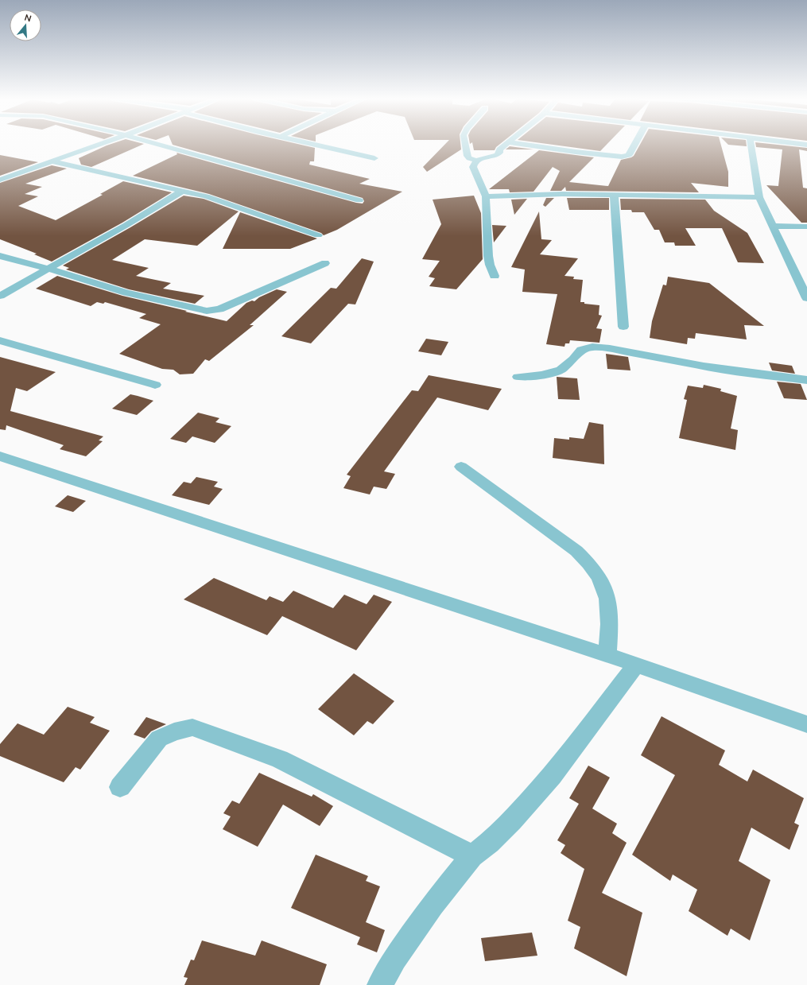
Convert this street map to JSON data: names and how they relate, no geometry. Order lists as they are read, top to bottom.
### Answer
{
  "north": "top"
}
